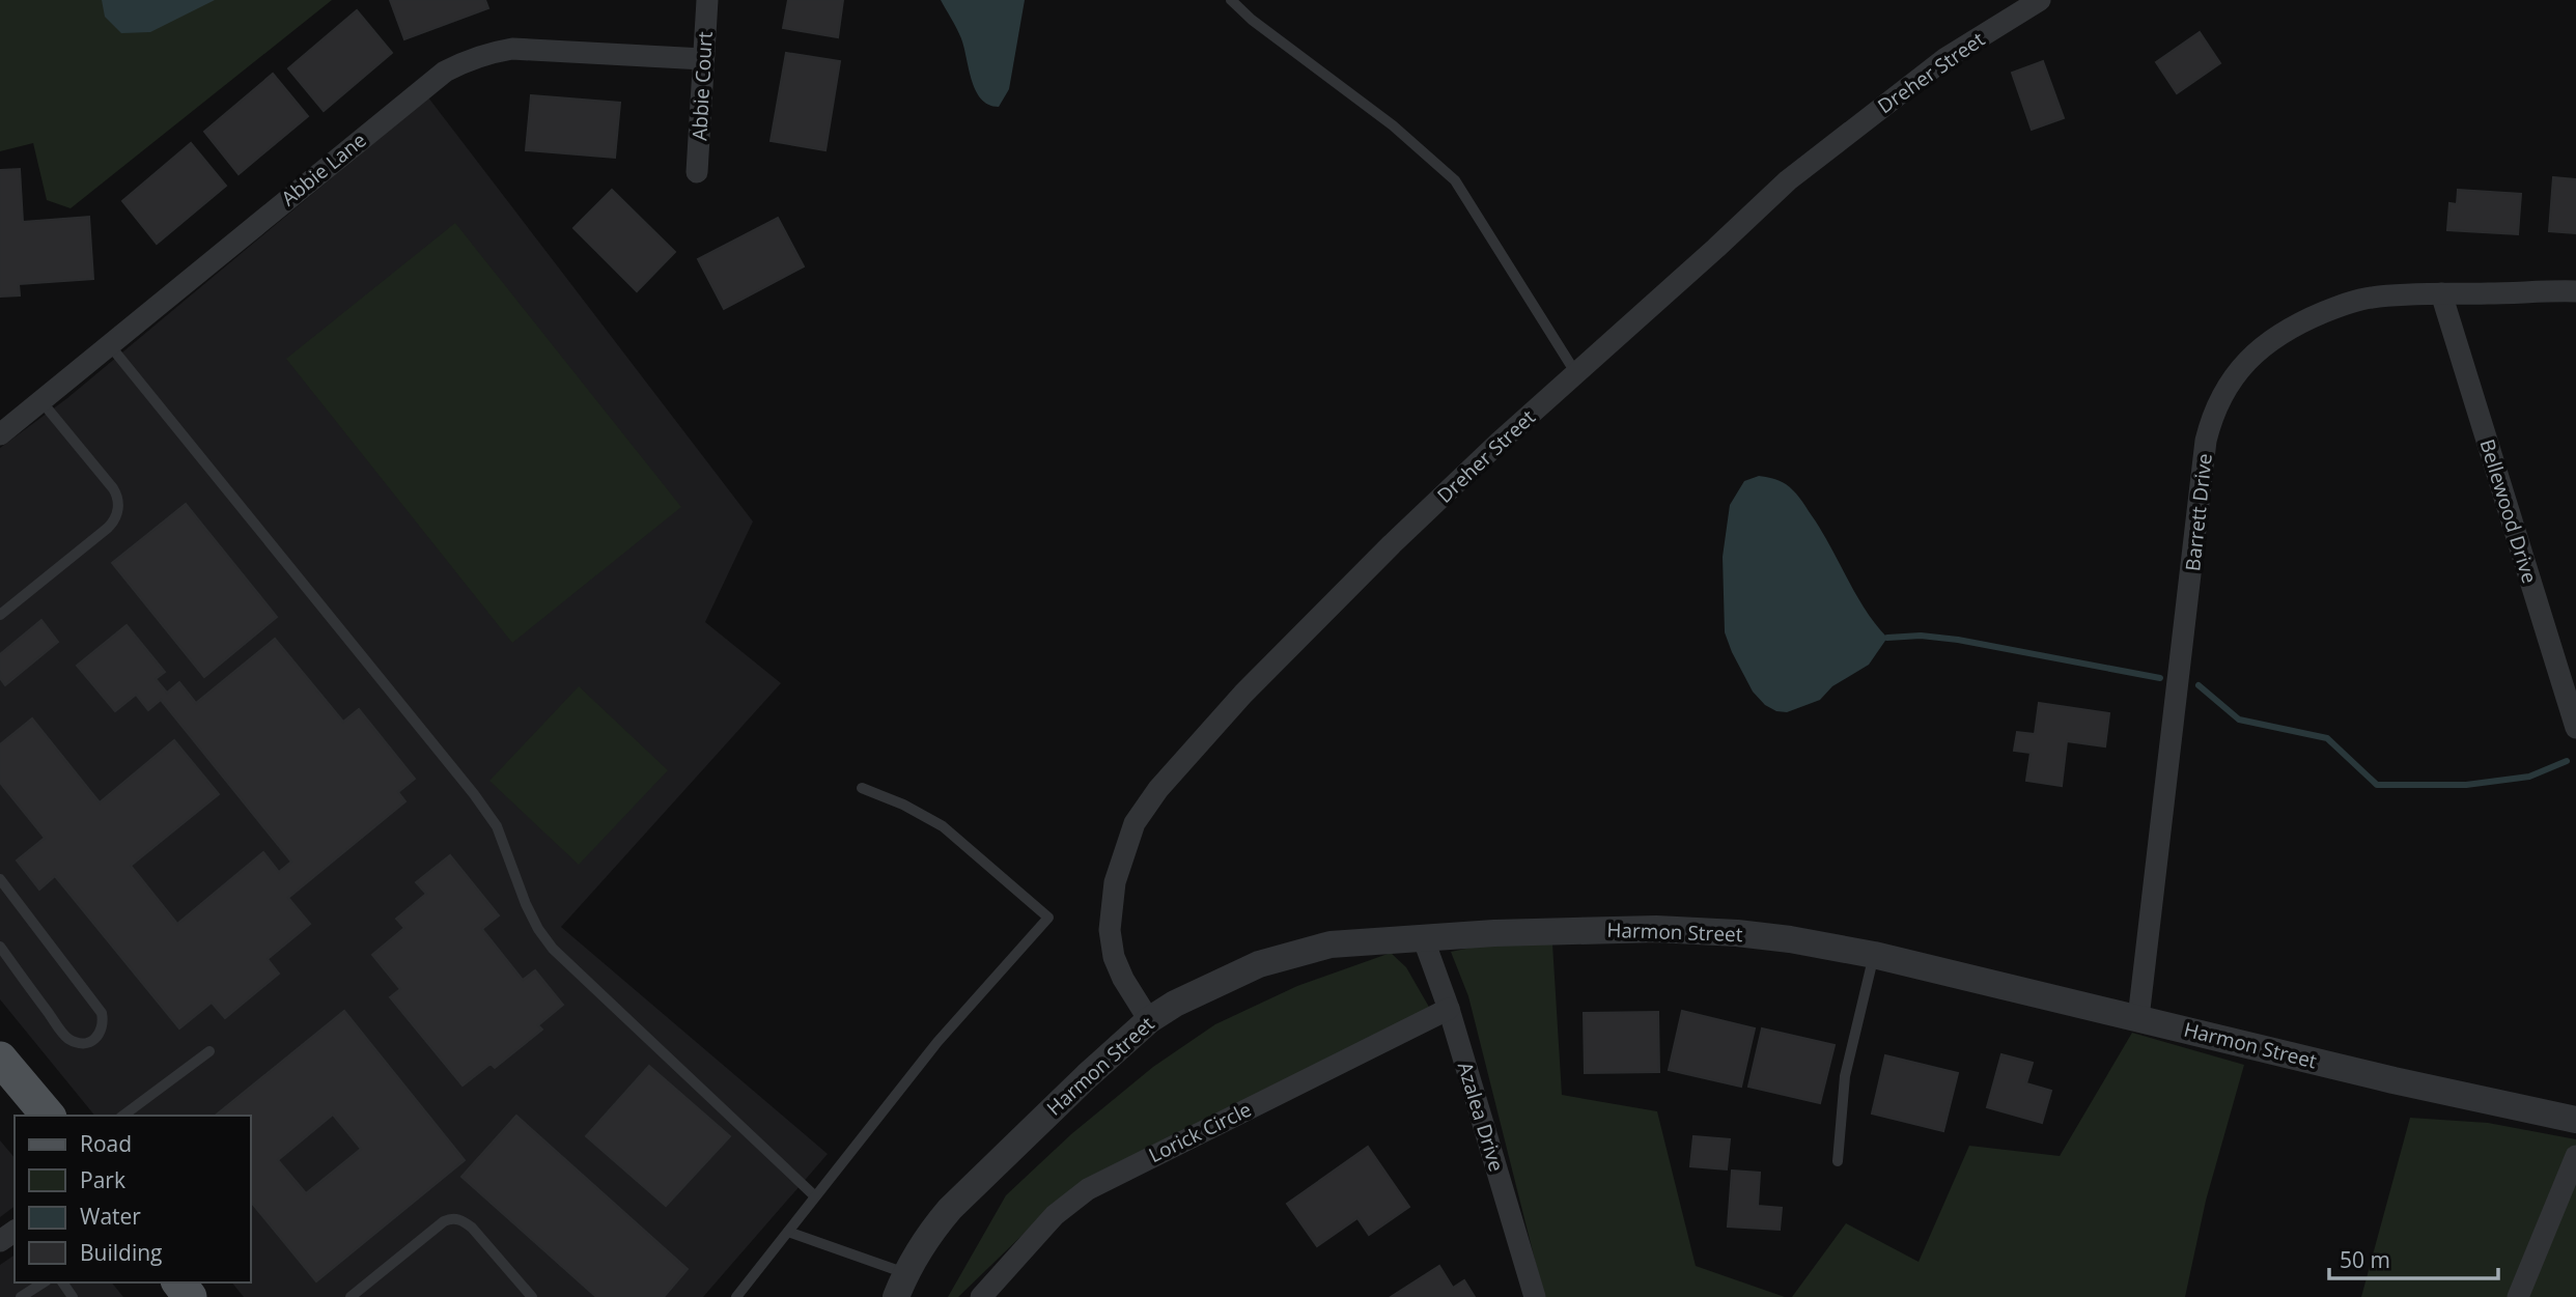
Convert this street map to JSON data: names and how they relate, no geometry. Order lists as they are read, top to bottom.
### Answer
{
  "streets": {
    "street": [
      "Dreher Street",
      "Abbie Court",
      "Abbie Lane",
      "Bellewood Drive",
      "Barrett Drive",
      "Harmon Street",
      "Azalea Drive",
      "Lorick Circle"
    ]
  },
  "crossings": [
    ["Dreher Street", "Harmon Street"],
    ["Abbie Court", "Abbie Lane"],
    ["Bellewood Drive", "Barrett Drive"],
    ["Barrett Drive", "Harmon Street"],
    ["Harmon Street", "Azalea Drive"],
    ["Azalea Drive", "Lorick Circle"]
  ],
  "legend": [
    "Road",
    "Park",
    "Water",
    "Building"
  ],
  "scale_bar": "50 m"
}
